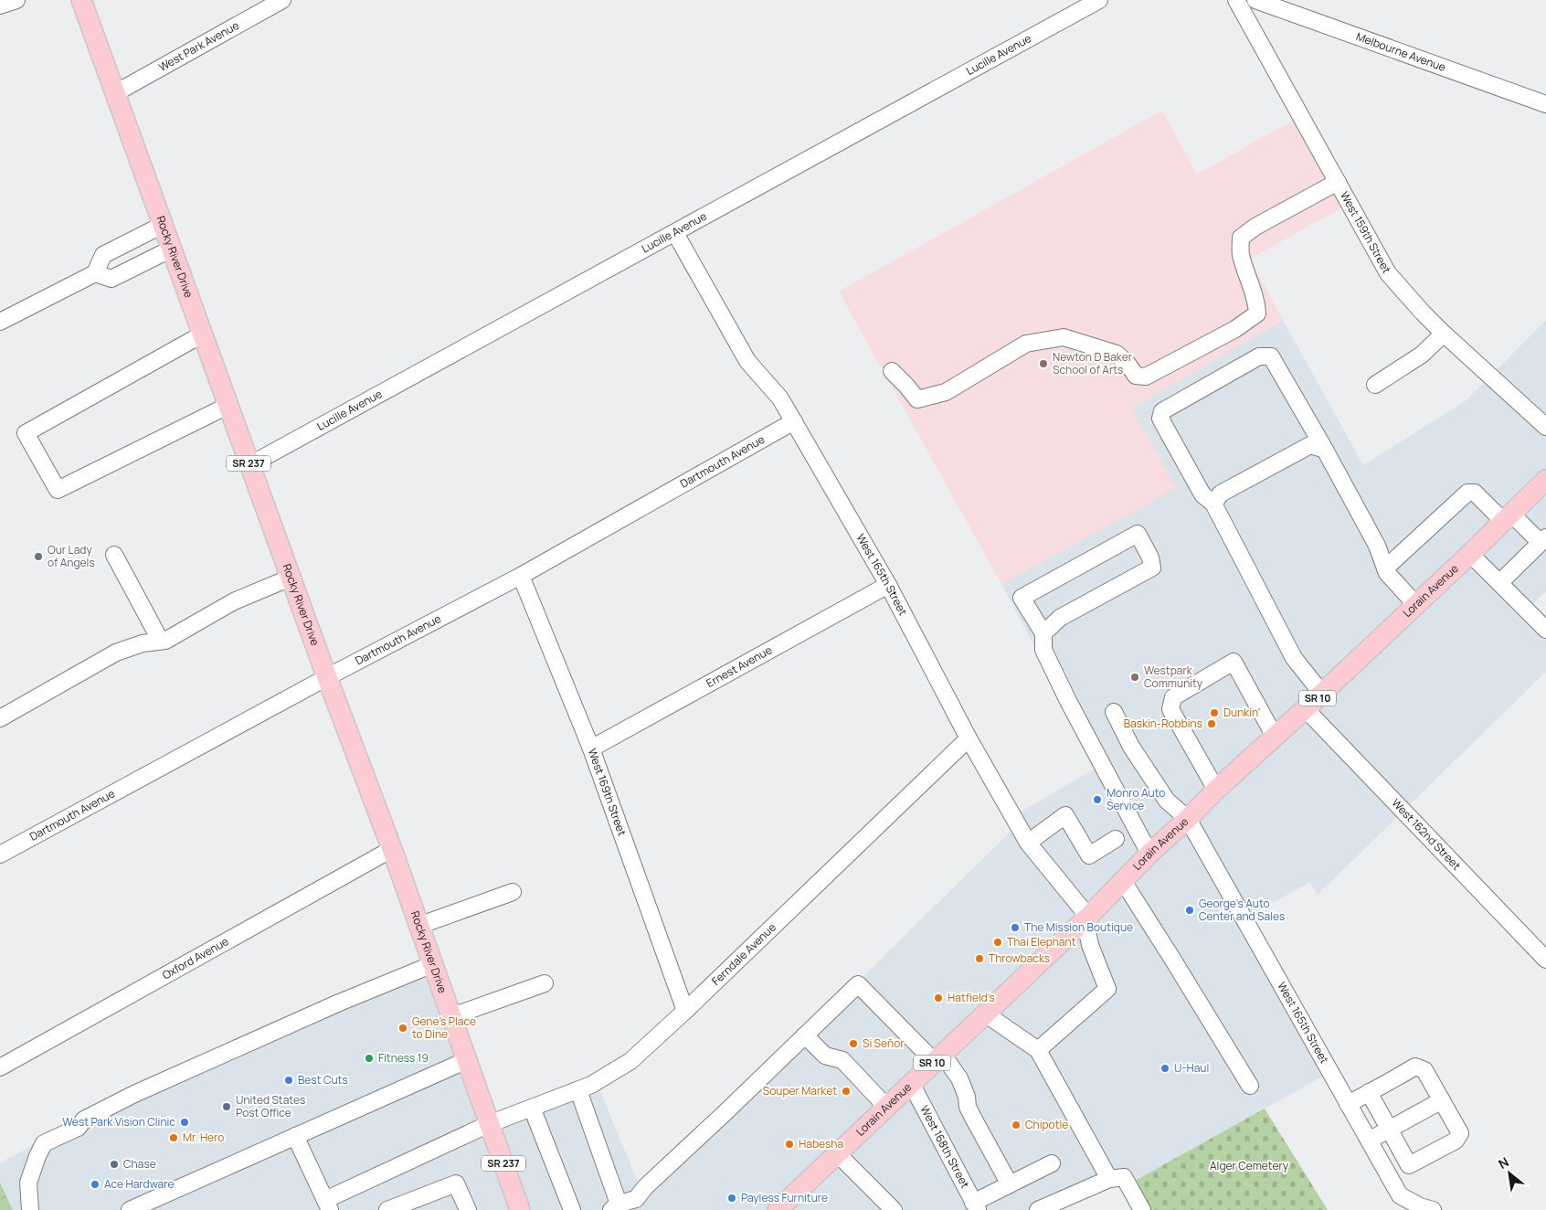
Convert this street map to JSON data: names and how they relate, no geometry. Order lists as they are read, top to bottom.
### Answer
{
  "streets": {
    "main road": [
      "Rocky River Drive",
      "SR 237",
      "Lorain Avenue",
      "SR 10"
    ],
    "street": [
      "West Park Avenue",
      "Melbourne Avenue",
      "Lucille Avenue",
      "West 159th Street",
      "Dartmouth Avenue",
      "West 165th Street",
      "Ernest Avenue",
      "West 169th Street",
      "West 162nd Street",
      "Ferndale Avenue",
      "Oxford Avenue",
      "West 168th Street"
    ]
  },
  "crossings": [
    ["West Park Avenue", "Rocky River Drive"],
    ["Lucille Avenue", "Rocky River Drive"],
    ["Lucille Avenue", "West 165th Street"],
    ["Rocky River Drive", "Dartmouth Avenue"],
    ["Rocky River Drive", "Ferndale Avenue"],
    ["Rocky River Drive", "Oxford Avenue"],
    ["Dartmouth Avenue", "West 165th Street"],
    ["Dartmouth Avenue", "West 169th Street"],
    ["West 165th Street", "Lorain Avenue"],
    ["West 165th Street", "Ernest Avenue"],
    ["West 165th Street", "Ferndale Avenue"],
    ["Lorain Avenue", "West 162nd Street"],
    ["Lorain Avenue", "West 168th Street"],
    ["Ernest Avenue", "West 169th Street"],
    ["West 169th Street", "Ferndale Avenue"]
  ],
  "parks": ["Alger Cemetery"],
  "places": [
    "Newton D Baker School of Arts",
    "Our Lady of Angels",
    "Westpark Community",
    "Dunkin'",
    "Baskin-Robbins",
    "Monro Auto Service",
    "George's Auto Center and Sales",
    "The Mission Boutique",
    "Thai Elephant",
    "Throwbacks",
    "Hatfield's",
    "Gene's Place to Dine",
    "Si Señor",
    "Fitness 19",
    "U-Haul",
    "Best Cuts",
    "Souper Market",
    "United States Post Office",
    "West Park Vision Clinic",
    "Chipotle",
    "Mr. Hero",
    "Habesha",
    "Chase",
    "Ace Hardware",
    "Payless Furniture"
  ],
  "north": "top left"
}
